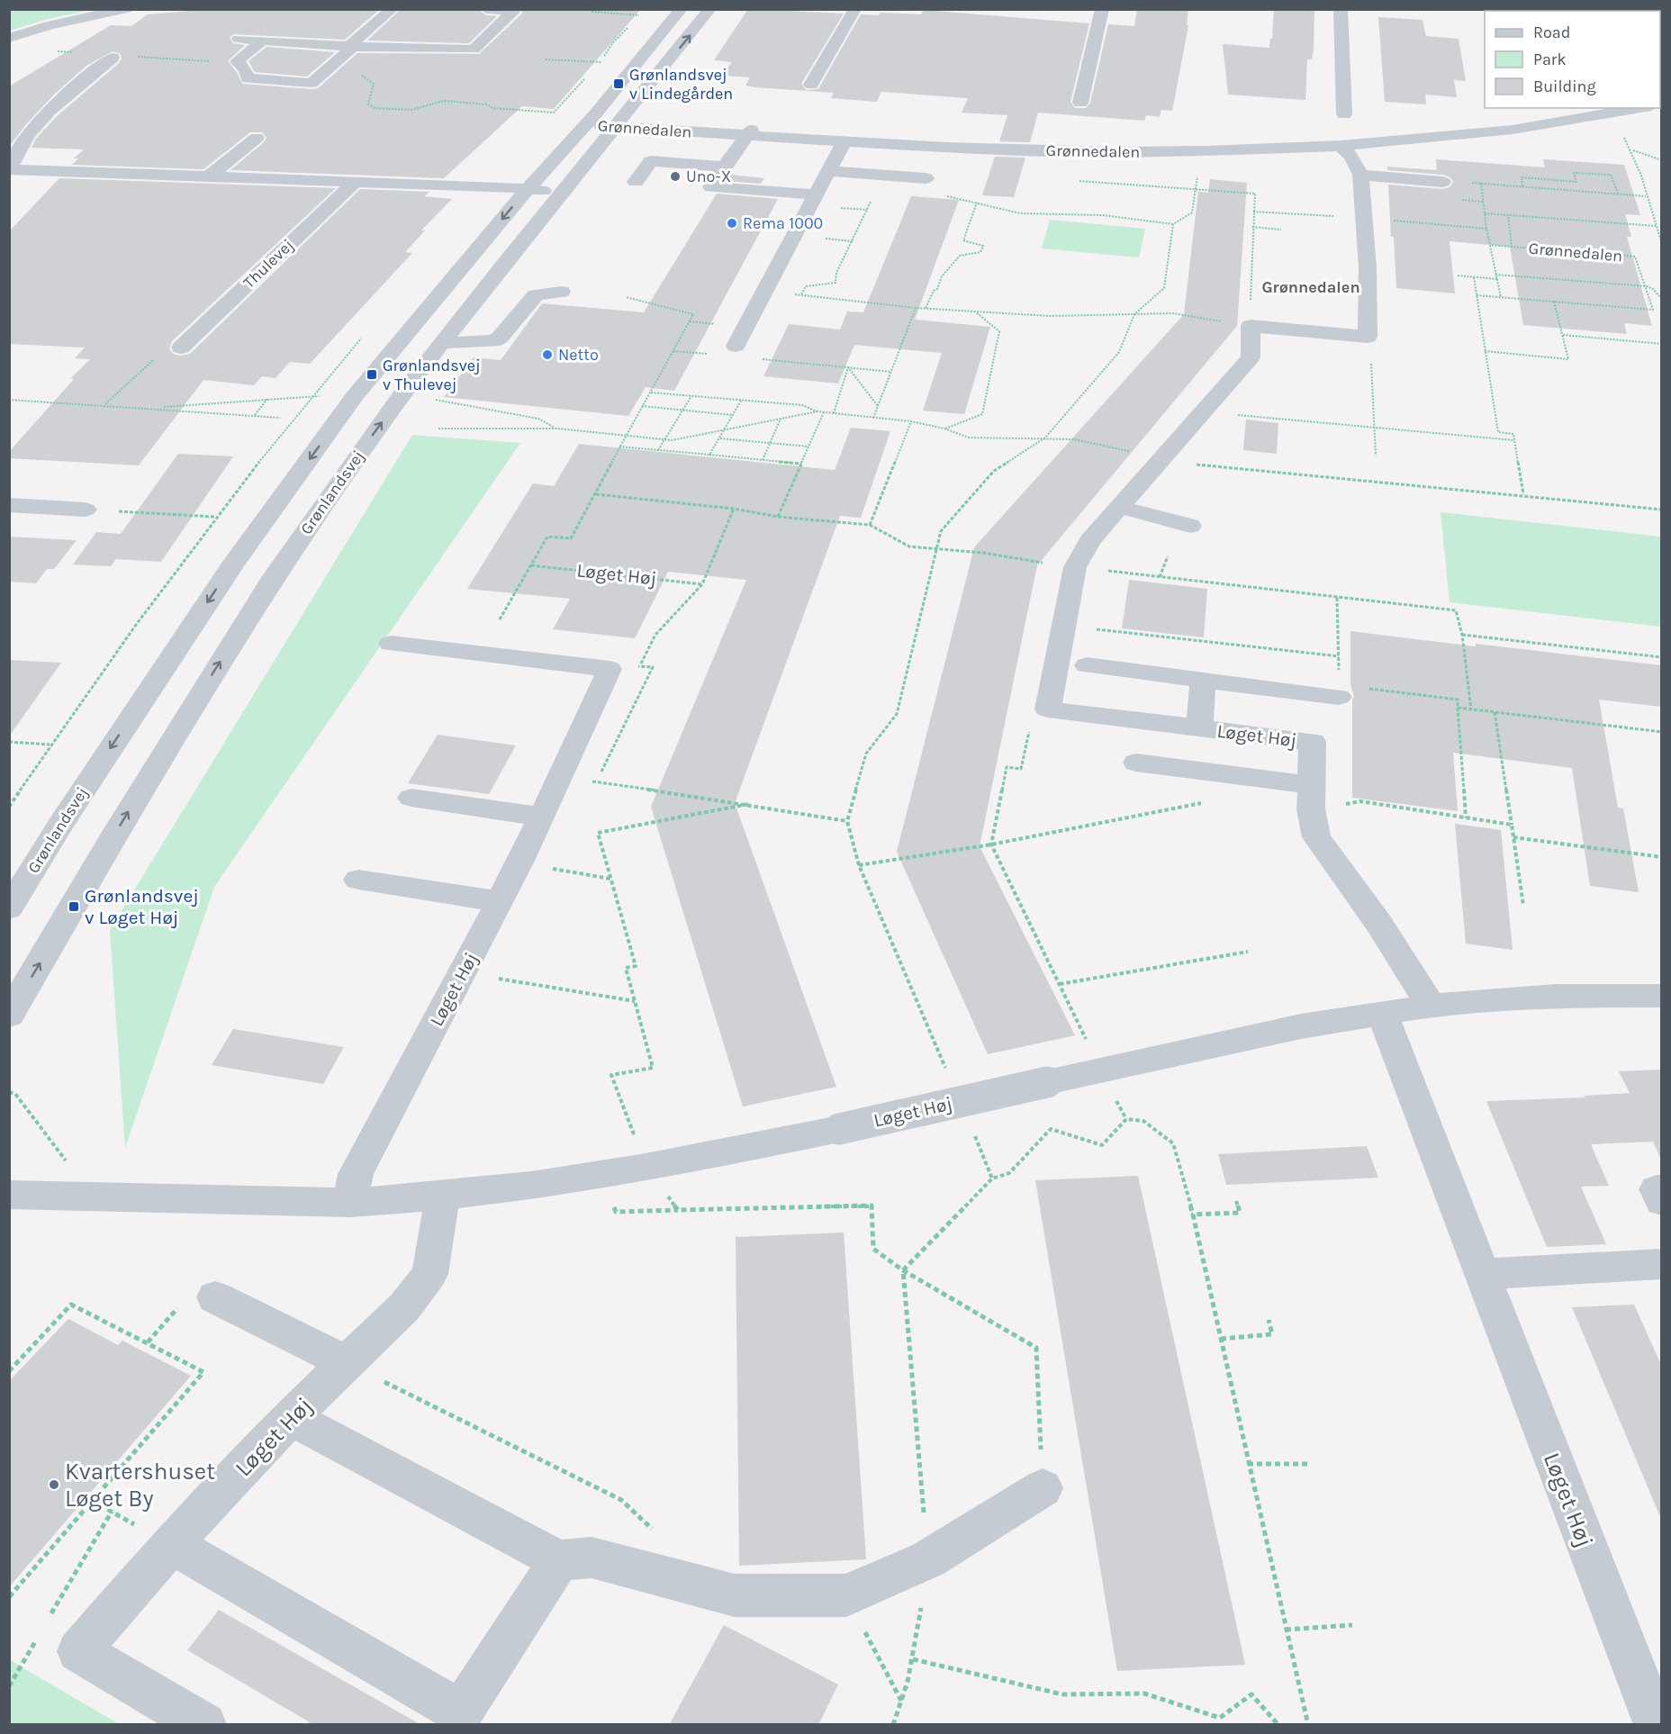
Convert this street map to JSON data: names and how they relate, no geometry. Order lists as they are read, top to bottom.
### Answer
{
  "streets": {
    "street": [
      "Grønnedalen",
      "Thulevej",
      "Grønlandsvej",
      "Løget Høj"
    ]
  },
  "crossings": [
    ["Grønnedalen", "Grønlandsvej"]
  ],
  "districts": ["Grønnedalen"],
  "places": {
    "transit": ["Grønlandsvej v Lindegården", "Grønlandsvej v Thulevej", "Grønlandsvej v Løget Høj"],
    "other": [
      "Uno-X",
      "Rema 1000",
      "Netto",
      "Kvartershuset Løget By"
    ]
  },
  "legend": ["Road", "Park", "Building"]
}
